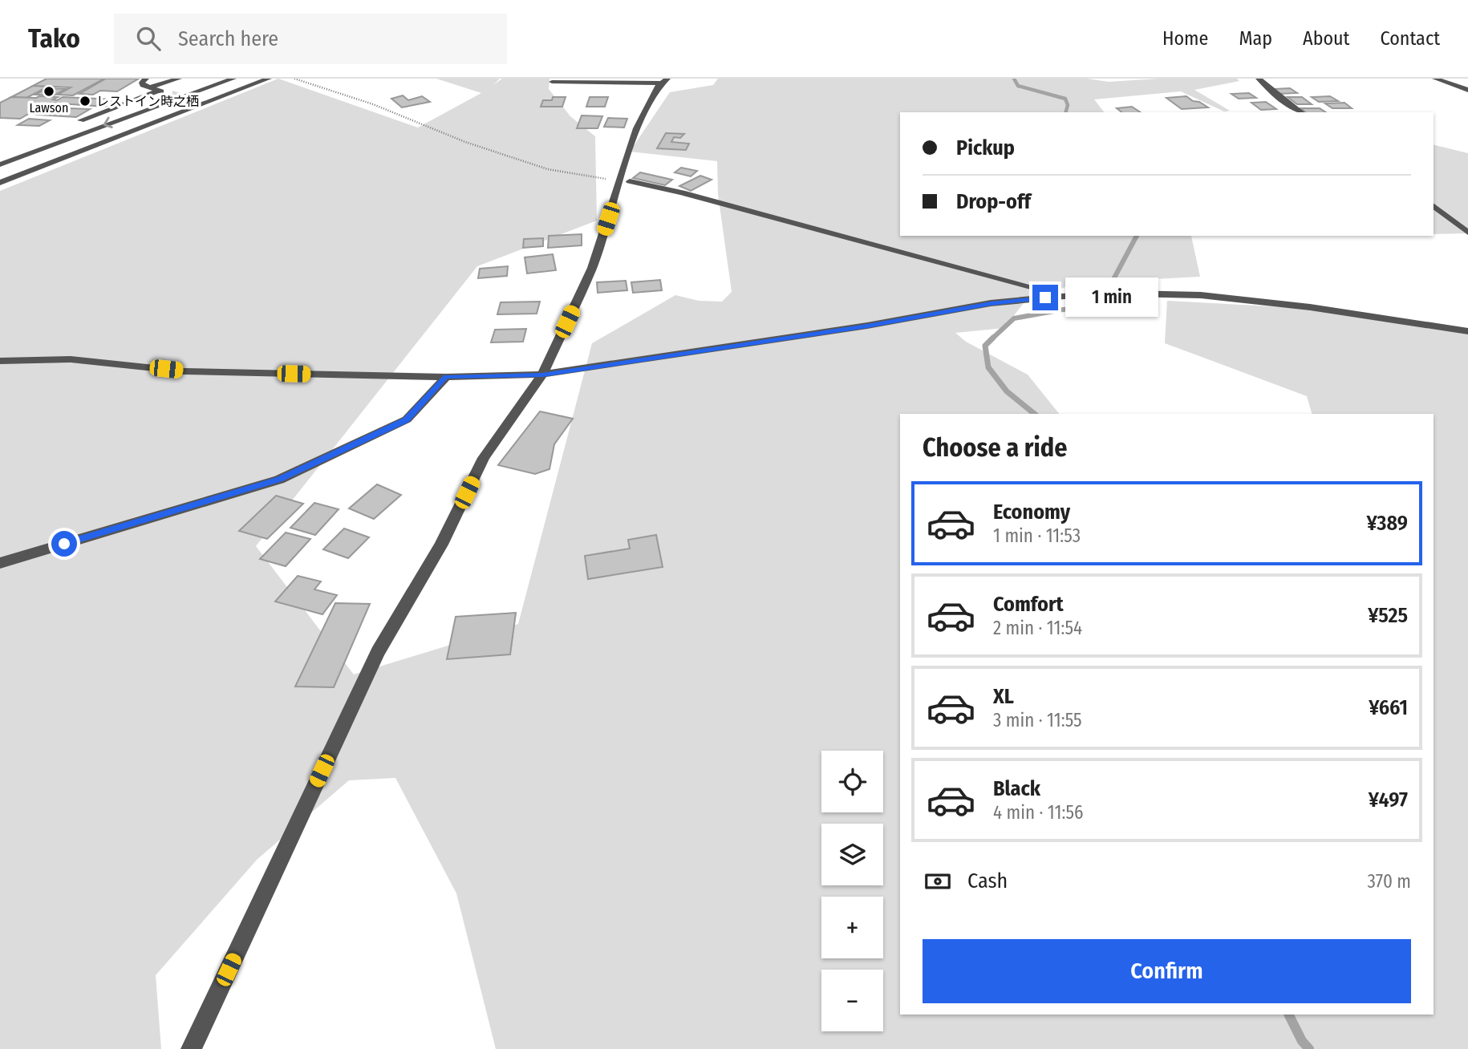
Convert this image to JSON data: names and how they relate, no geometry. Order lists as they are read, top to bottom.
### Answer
{
  "places": ["Lawson", "レストイン時之栖"],
  "page": {
    "header": "Tako",
    "search": "Search here",
    "nav": [
      "Home",
      "Map",
      "About",
      "Contact"
    ],
    "banner": ["Pickup", "Drop-off"],
    "bubble": "1 min",
    "heading": "Choose a ride",
    "list": [
      {
        "name": "Economy",
        "note": "1 min · 11:53",
        "value": "¥389"
      },
      {
        "name": "Comfort",
        "note": "2 min · 11:54",
        "value": "¥525"
      },
      {
        "name": "XL",
        "note": "3 min · 11:55",
        "value": "¥661"
      },
      {
        "name": "Black",
        "note": "4 min · 11:56",
        "value": "¥497"
      }
    ],
    "map_buttons": ["+", "−"],
    "pay": ["Cash", "370 m"],
    "buttons": "Confirm"
  }
}
